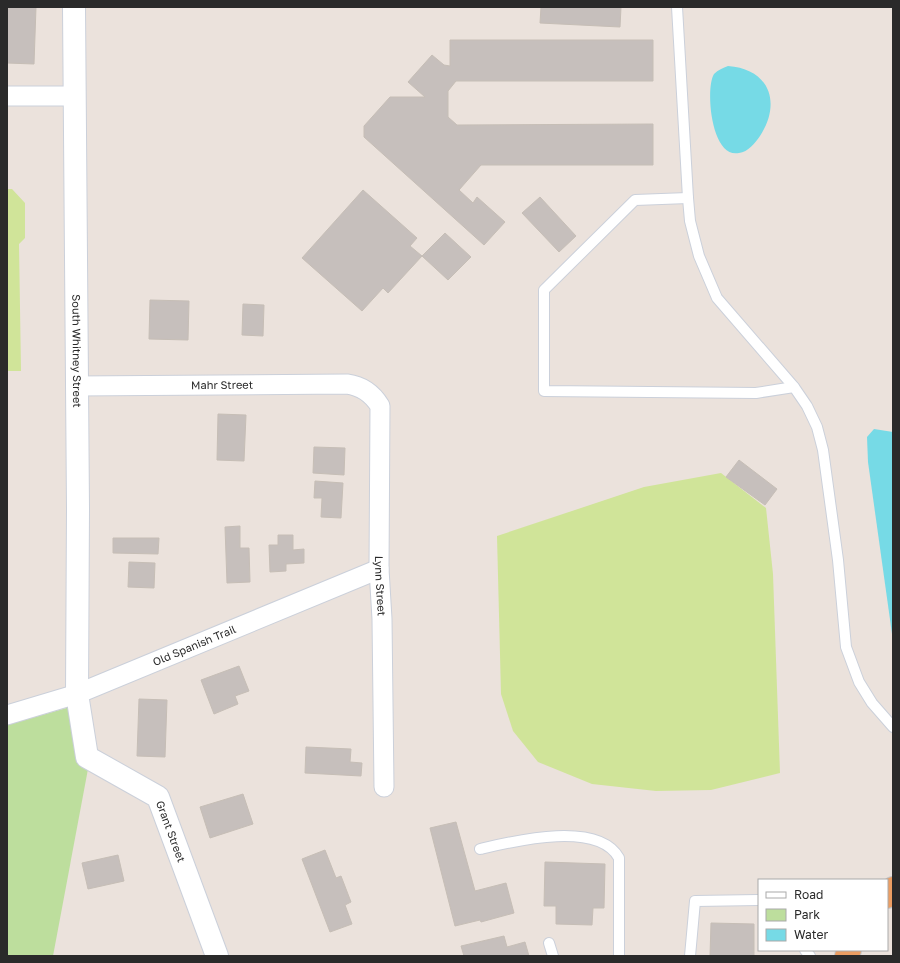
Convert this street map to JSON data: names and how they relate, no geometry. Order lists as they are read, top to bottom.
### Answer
{
  "streets": {
    "street": [
      "South Whitney Street",
      "Mahr Street",
      "Lynn Street",
      "Old Spanish Trail",
      "Grant Street"
    ]
  },
  "crossings": [
    ["South Whitney Street", "Mahr Street"],
    ["South Whitney Street", "Old Spanish Trail"],
    ["South Whitney Street", "Grant Street"],
    ["Mahr Street", "Lynn Street"],
    ["Lynn Street", "Old Spanish Trail"],
    ["Old Spanish Trail", "Grant Street"]
  ],
  "legend": ["Road", "Park", "Water"]
}
